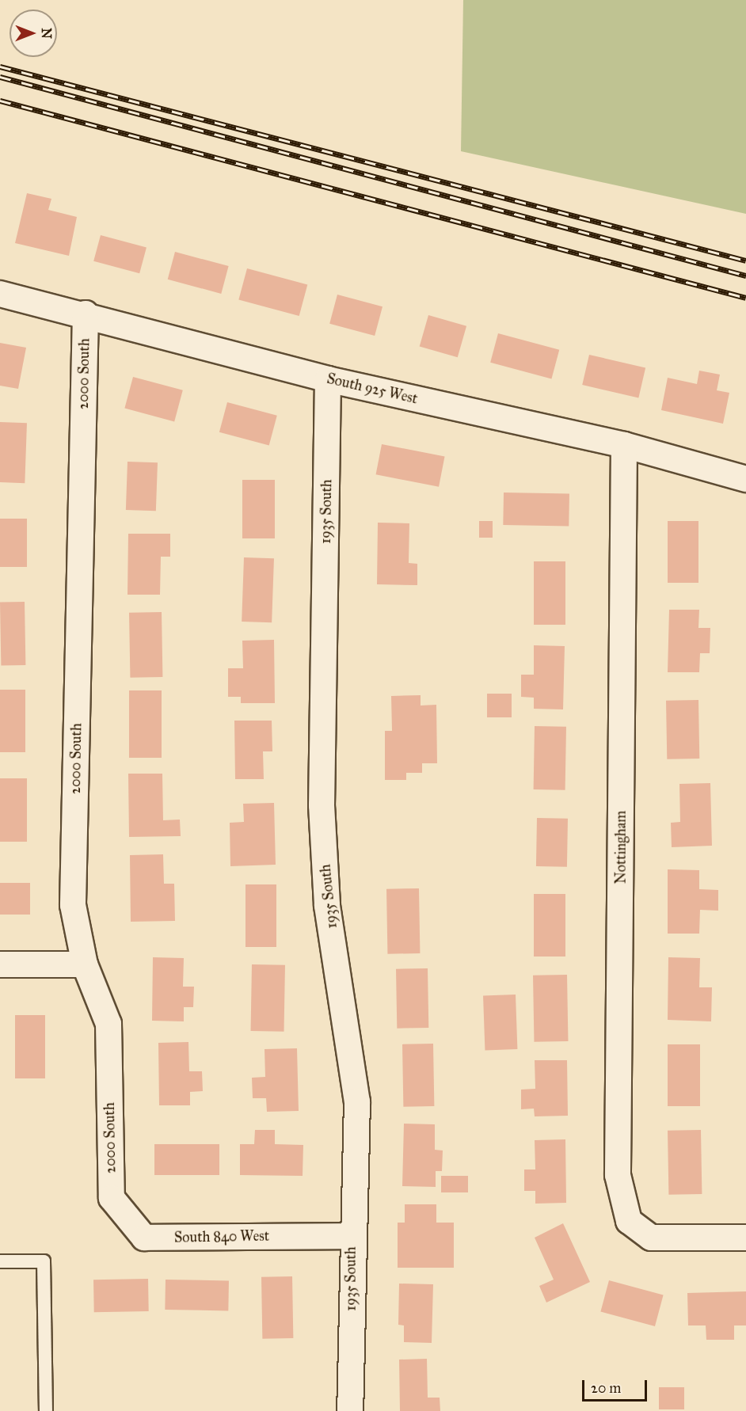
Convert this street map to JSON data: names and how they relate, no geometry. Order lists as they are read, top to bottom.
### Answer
{
  "streets": {
    "street": [
      "2000 South",
      "South 925 West",
      "1935 South",
      "Nottingham",
      "South 840 West"
    ]
  },
  "crossings": [
    ["2000 South", "South 925 West"],
    ["2000 South", "South 840 West"],
    ["South 925 West", "1935 South"],
    ["South 925 West", "Nottingham"],
    ["1935 South", "South 840 West"]
  ],
  "scale_bar": "20 m",
  "north": "right"
}
